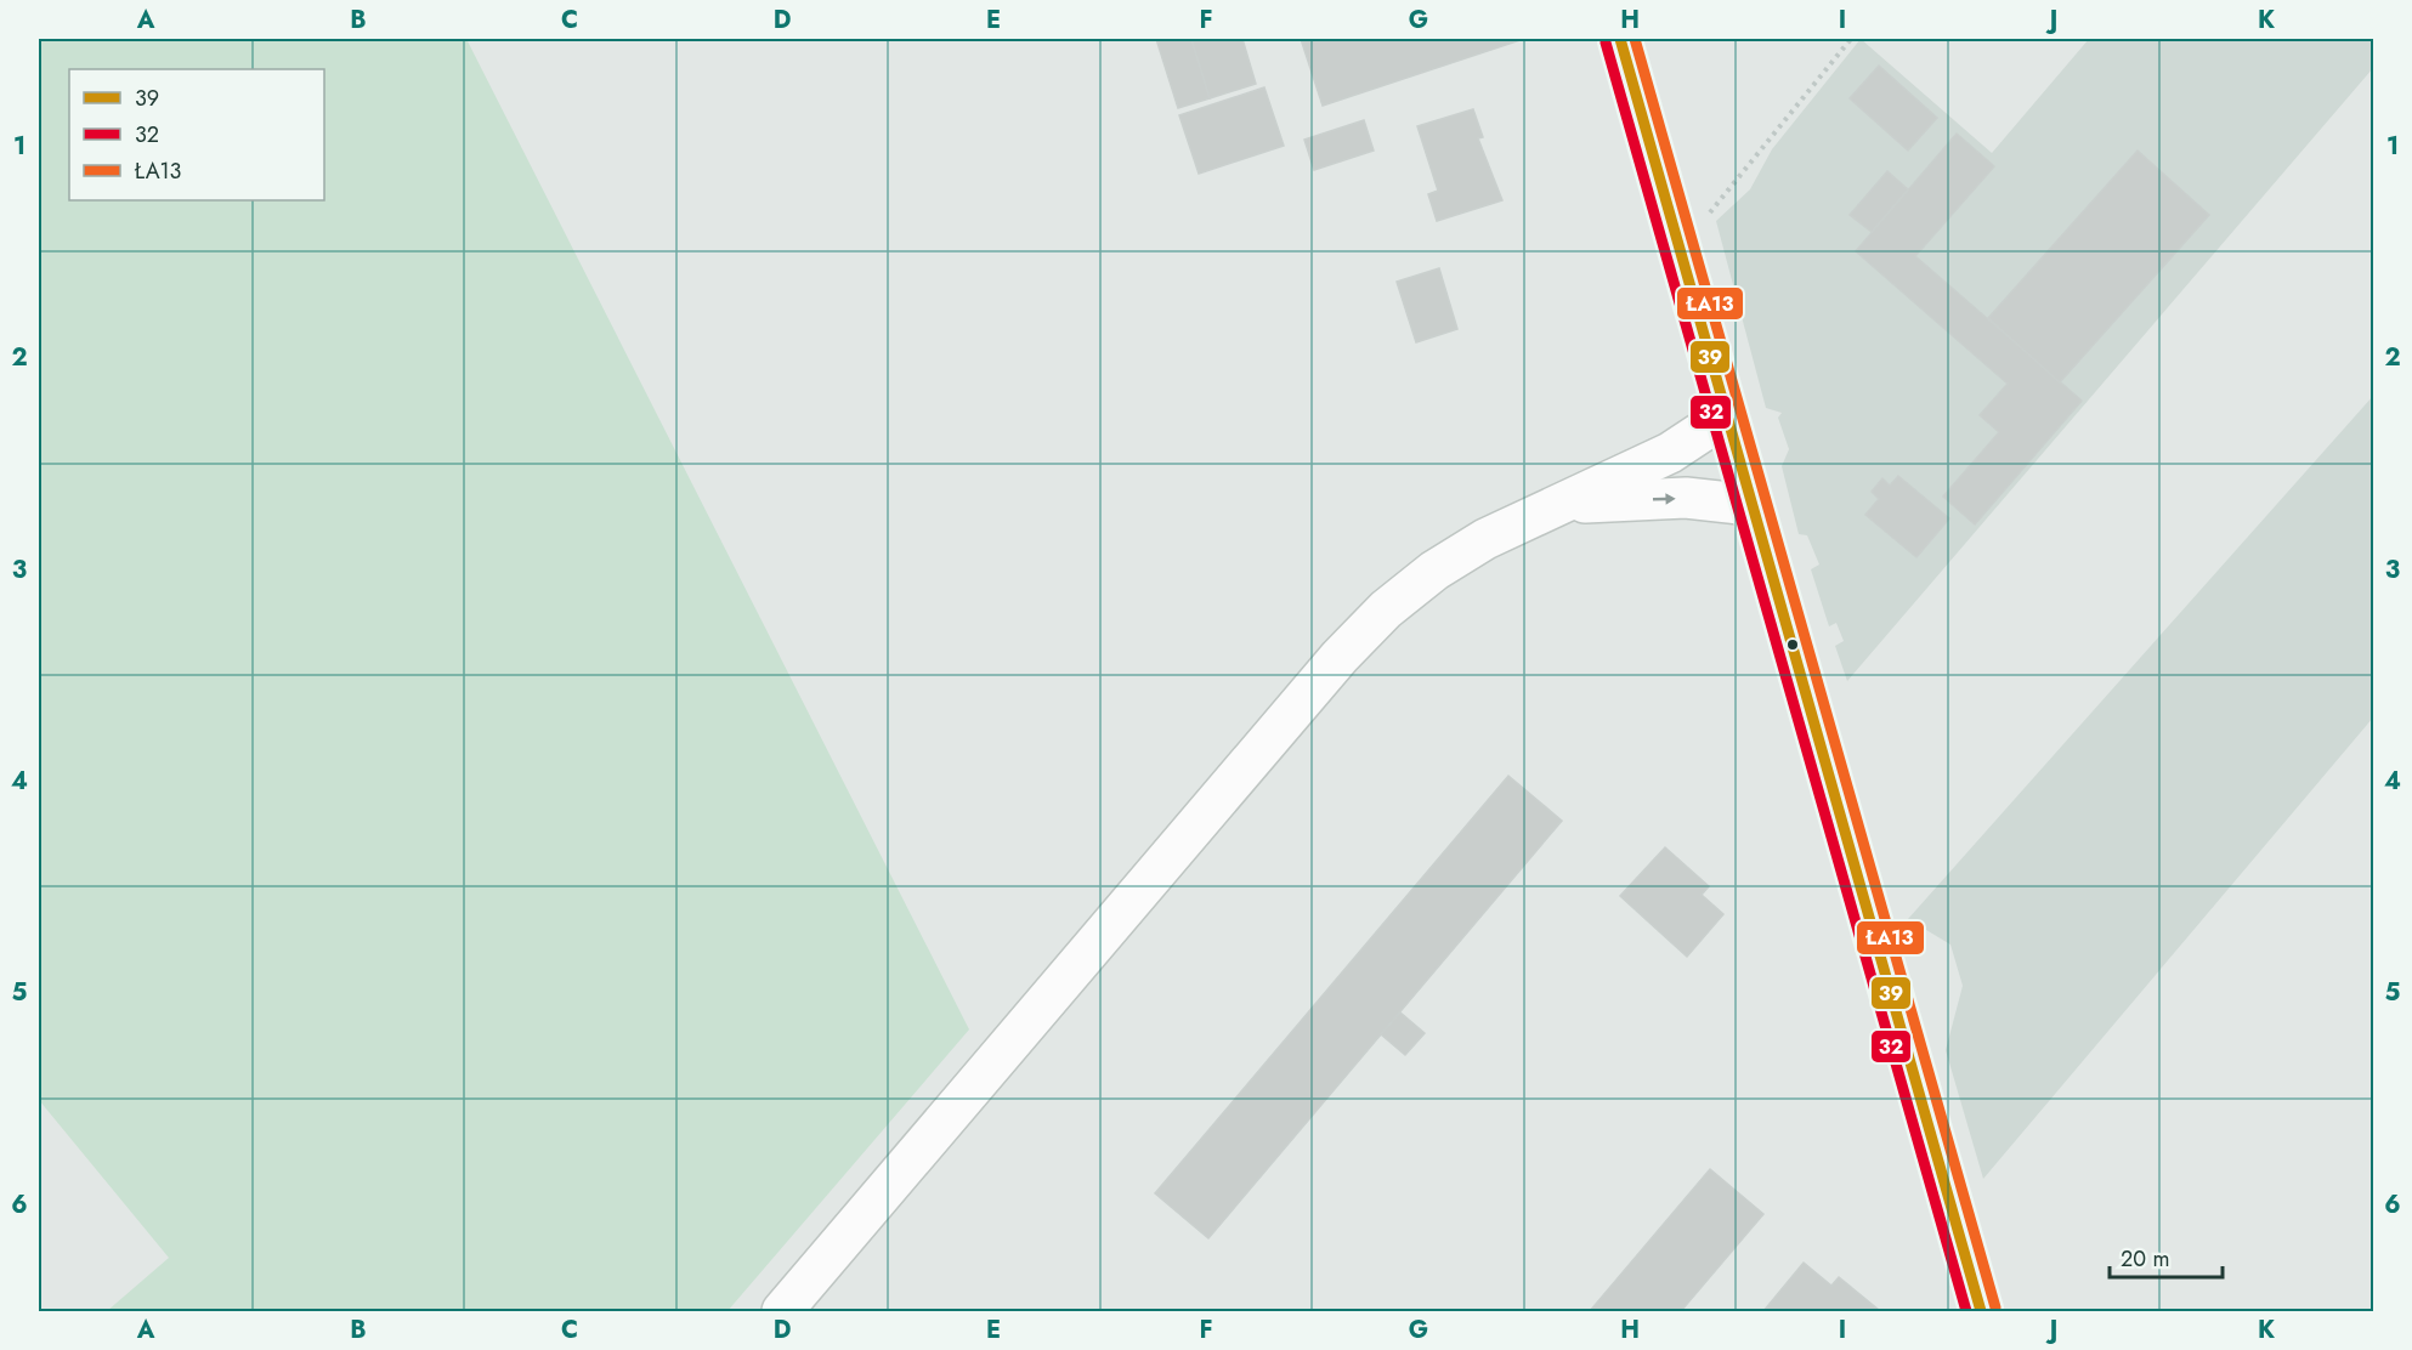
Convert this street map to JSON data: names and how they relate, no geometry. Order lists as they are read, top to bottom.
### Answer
{
  "lines": ["transit line 39", "transit line ŁA13", "transit line 32"],
  "legend": ["39", "32", "ŁA13"],
  "scale_bar": "20 m",
  "grid": {
    "columns": [
      "A",
      "B",
      "C",
      "D",
      "E",
      "F",
      "G",
      "H",
      "I",
      "J",
      "K"
    ],
    "rows": [
      "1",
      "2",
      "3",
      "4",
      "5",
      "6"
    ]
  }
}
